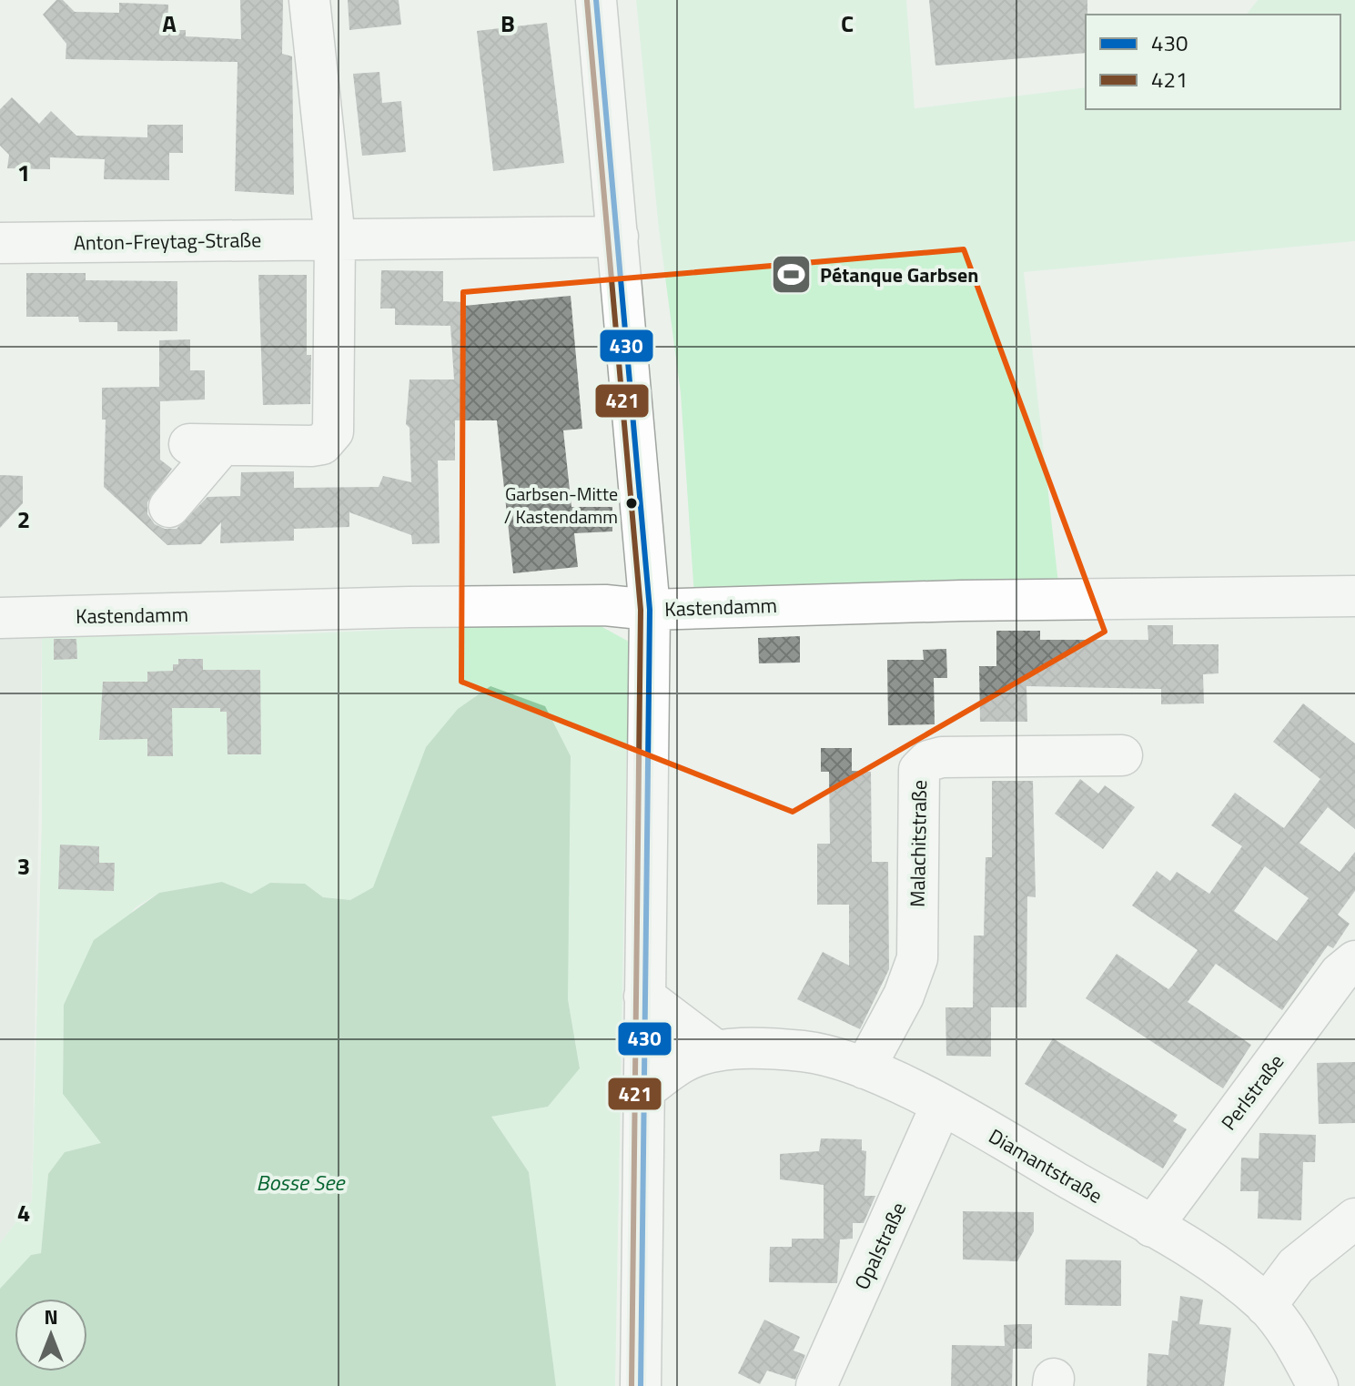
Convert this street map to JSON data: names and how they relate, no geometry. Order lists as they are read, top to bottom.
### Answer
{
  "streets": {
    "street": [
      "Anton-Freytag-Straße",
      "Kastendamm",
      "Malachitstraße",
      "Perlstraße",
      "Diamantstraße",
      "Opalstraße"
    ]
  },
  "crossings": [
    ["Malachitstraße", "Diamantstraße"],
    ["Perlstraße", "Diamantstraße"],
    ["Diamantstraße", "Opalstraße"]
  ],
  "water": ["Bosse See"],
  "places": {
    "sports": ["Pétanque Garbsen"],
    "other": ["Garbsen-Mitte / Kastendamm"]
  },
  "lines": ["transit line 430", "transit line 421"],
  "legend": ["430", "421"],
  "north": "top",
  "grid": {
    "columns": ["A", "B", "C"],
    "rows": [
      "1",
      "2",
      "3",
      "4"
    ]
  }
}
